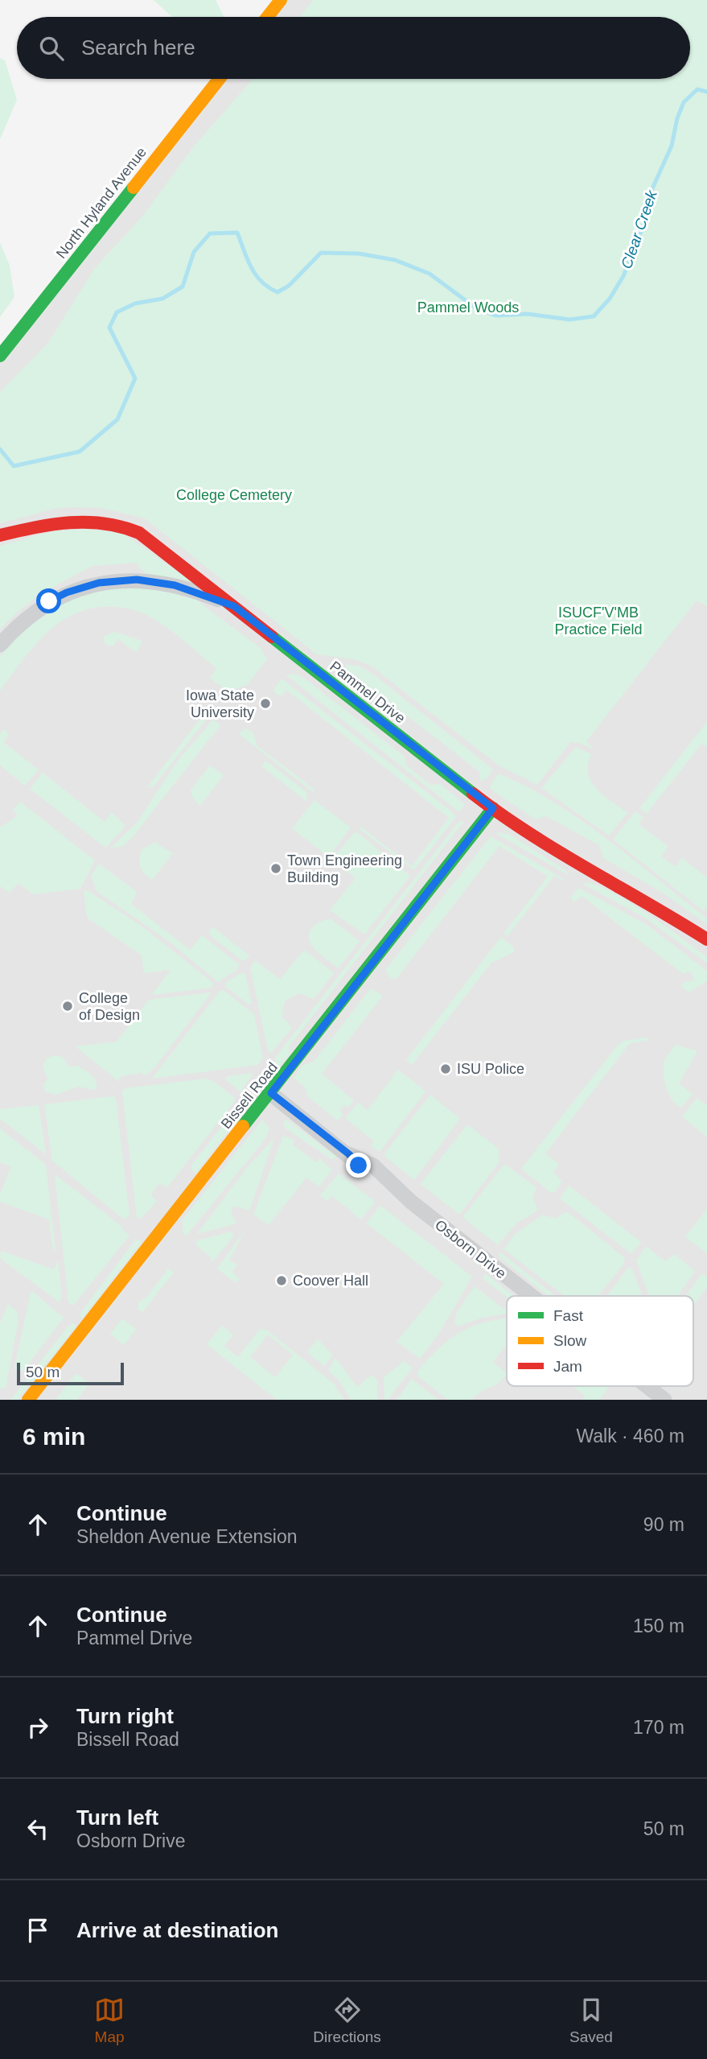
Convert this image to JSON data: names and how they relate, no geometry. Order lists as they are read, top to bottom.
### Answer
{
  "streets": {
    "street": [
      "North Hyland Avenue",
      "Pammel Drive",
      "Bissell Road",
      "Osborn Drive"
    ]
  },
  "crossings": [
    ["Pammel Drive", "Bissell Road"],
    ["Bissell Road", "Osborn Drive"]
  ],
  "water": ["Clear Creek"],
  "parks": ["Pammel Woods", "College Cemetery", "ISUCF'V'MB Practice Field"],
  "places": [
    "Iowa State University",
    "Town Engineering Building",
    "College of Design",
    "ISU Police",
    "Coover Hall"
  ],
  "legend": ["Fast", "Slow", "Jam"],
  "scale_bar": "50 m",
  "page": {
    "search": "Search here",
    "scale": "50 m",
    "heading": ["6 min", "Walk · 460 m"],
    "list": [
      ["Continue", "Sheldon Avenue Extension", "90 m"],
      ["Continue", "Pammel Drive", "150 m"],
      ["Turn right", "Bissell Road", "170 m"],
      ["Turn left", "Osborn Drive", "50 m"],
      "Arrive at destination"
    ],
    "nav": ["Map", "Directions", "Saved"]
  }
}
